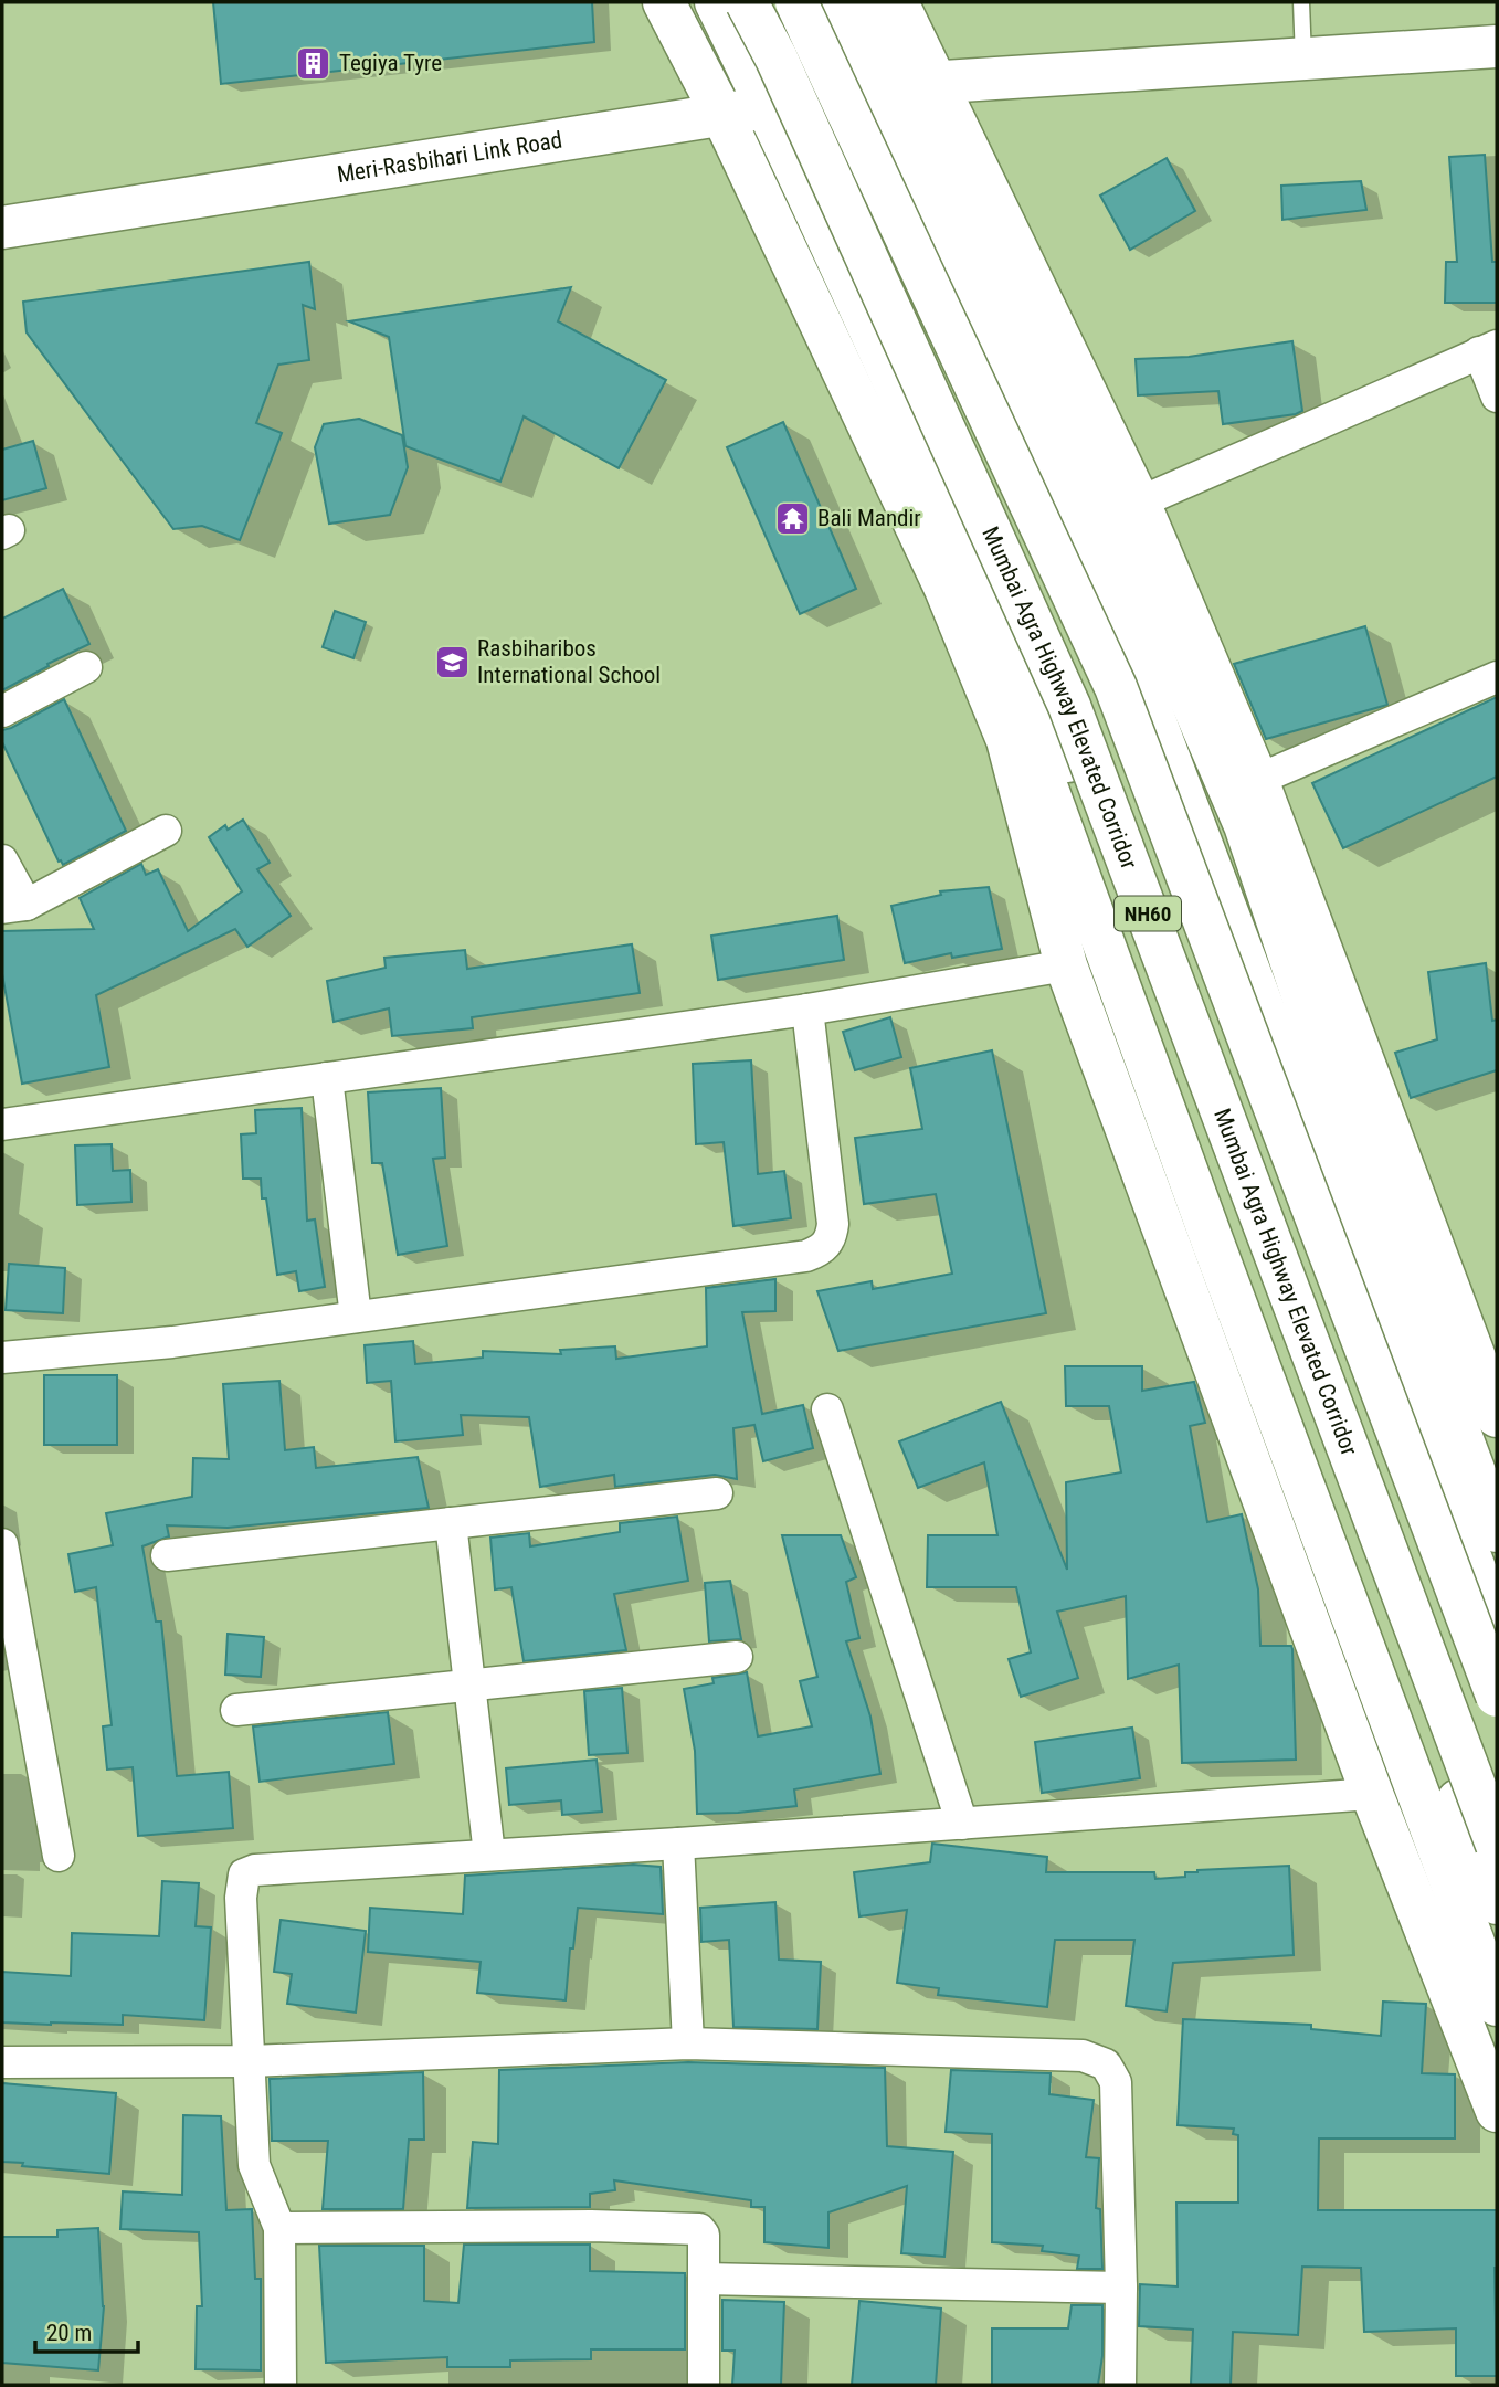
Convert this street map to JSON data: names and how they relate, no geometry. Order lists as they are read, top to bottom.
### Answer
{
  "streets": {
    "main road": ["Meri-Rasbihari Link Road", "Mumbai Agra Highway Elevated Corridor", "NH60"]
  },
  "places": {
    "building": ["Tegiya Tyre"],
    "temple": ["Bali Mandir"],
    "school or university": ["Rasbiharibos International School"]
  },
  "scale_bar": "20 m"
}
